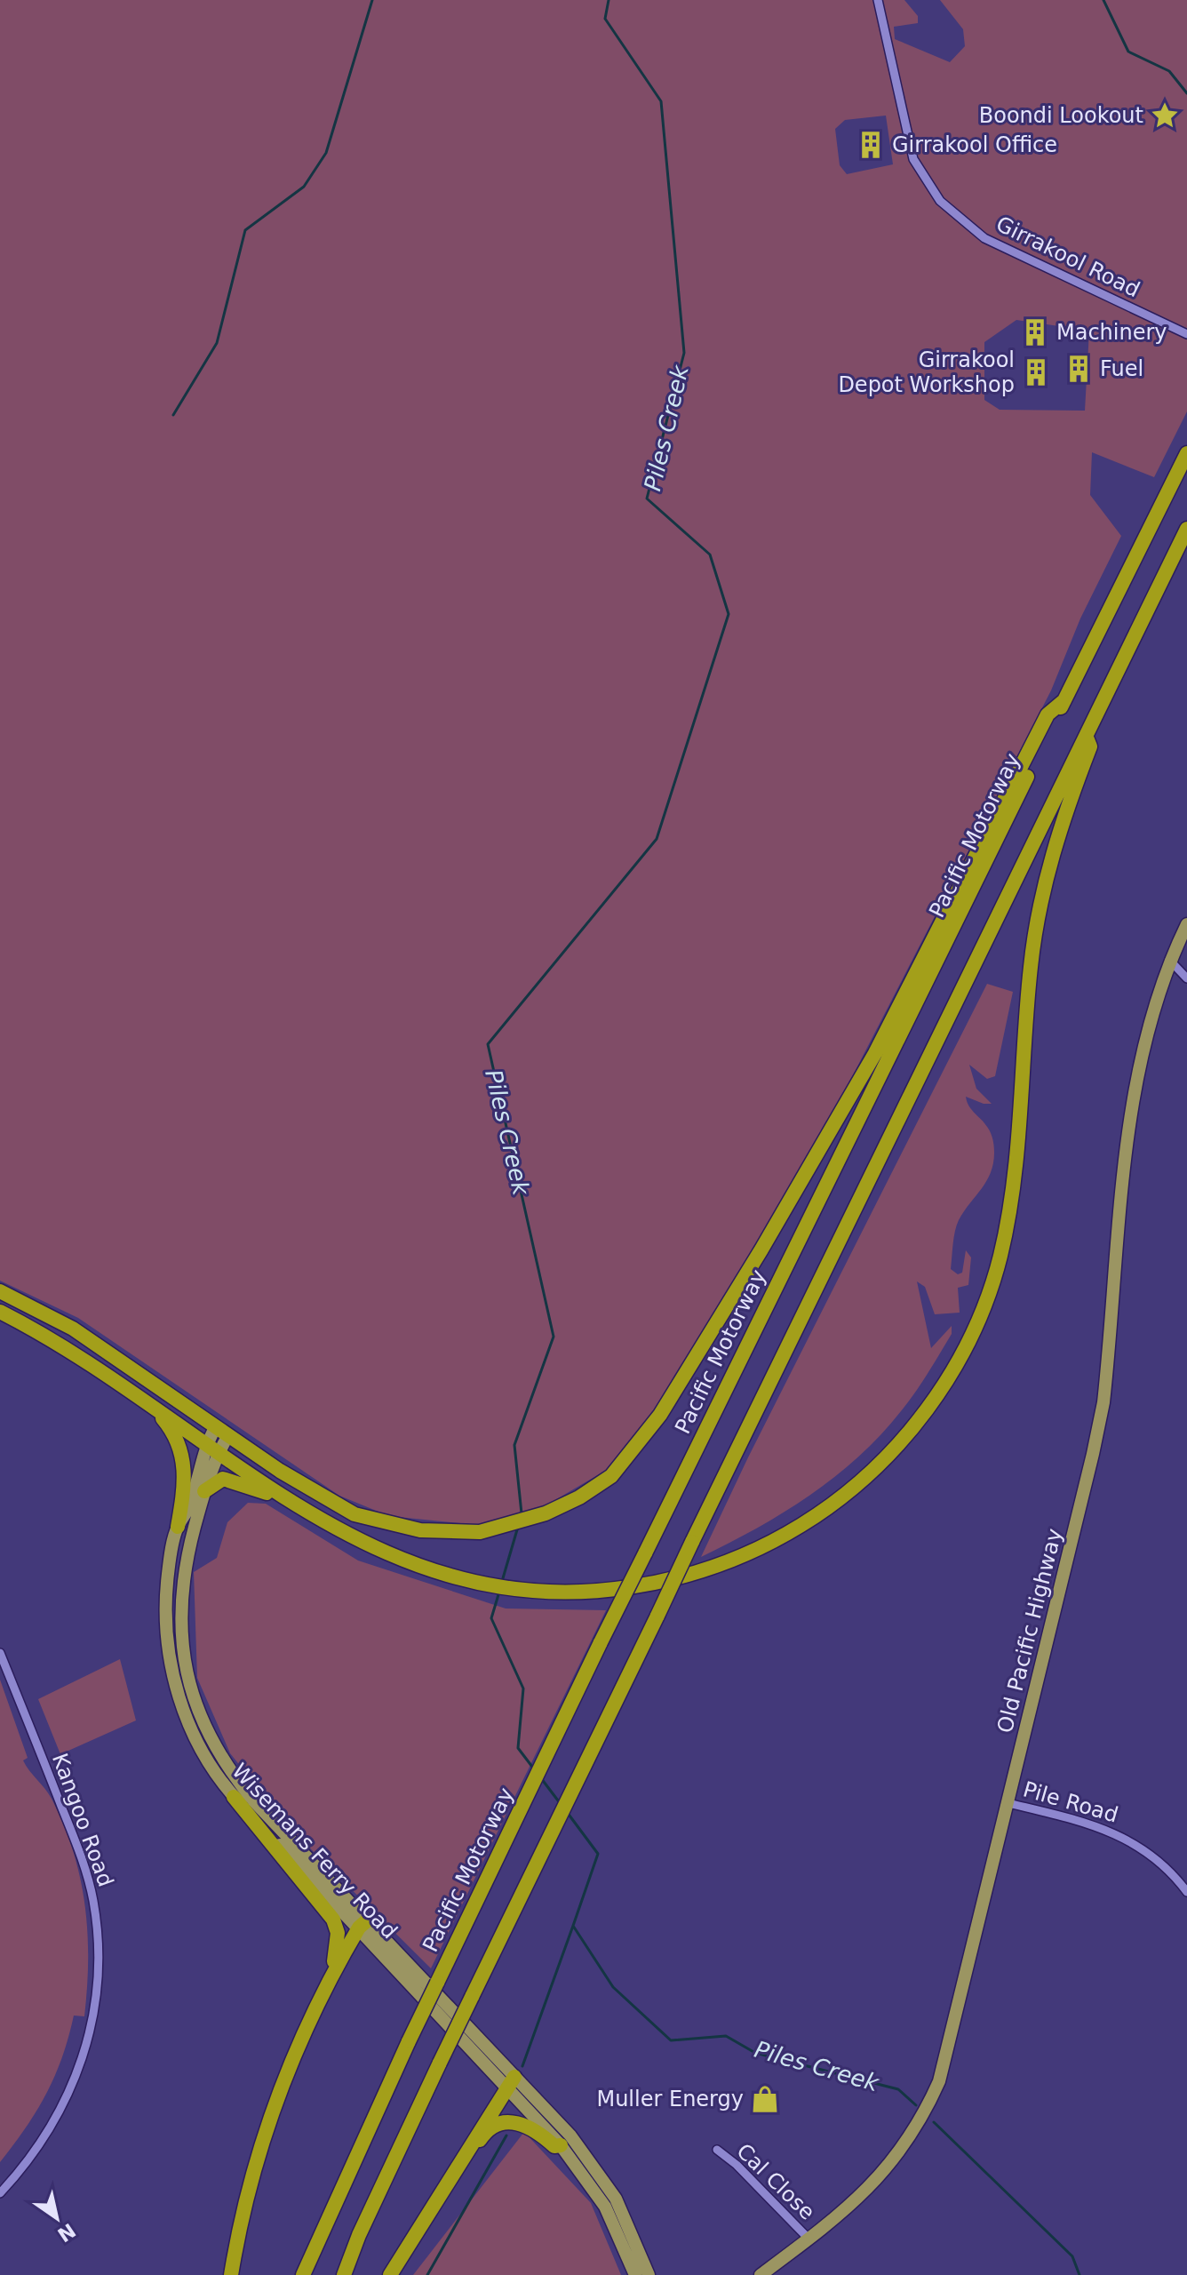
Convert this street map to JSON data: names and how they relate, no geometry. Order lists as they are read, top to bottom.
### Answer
{
  "streets": {
    "highway": ["Pacific Motorway"],
    "main road": ["Old Pacific Highway", "Wisemans Ferry Road"],
    "street": [
      "Girrakool Road",
      "Pile Road",
      "Kangoo Road",
      "Cal Close"
    ]
  },
  "crossings": [
    ["Old Pacific Highway", "Pile Road"],
    ["Old Pacific Highway", "Cal Close"]
  ],
  "water": ["Piles Creek"],
  "places": {
    "place": ["Boondi Lookout"],
    "building": [
      "Girrakool Office",
      "Machinery",
      "Fuel",
      "Girrakool Depot Workshop"
    ],
    "shop": ["Muller Energy"]
  },
  "north": "bottom right"
}
